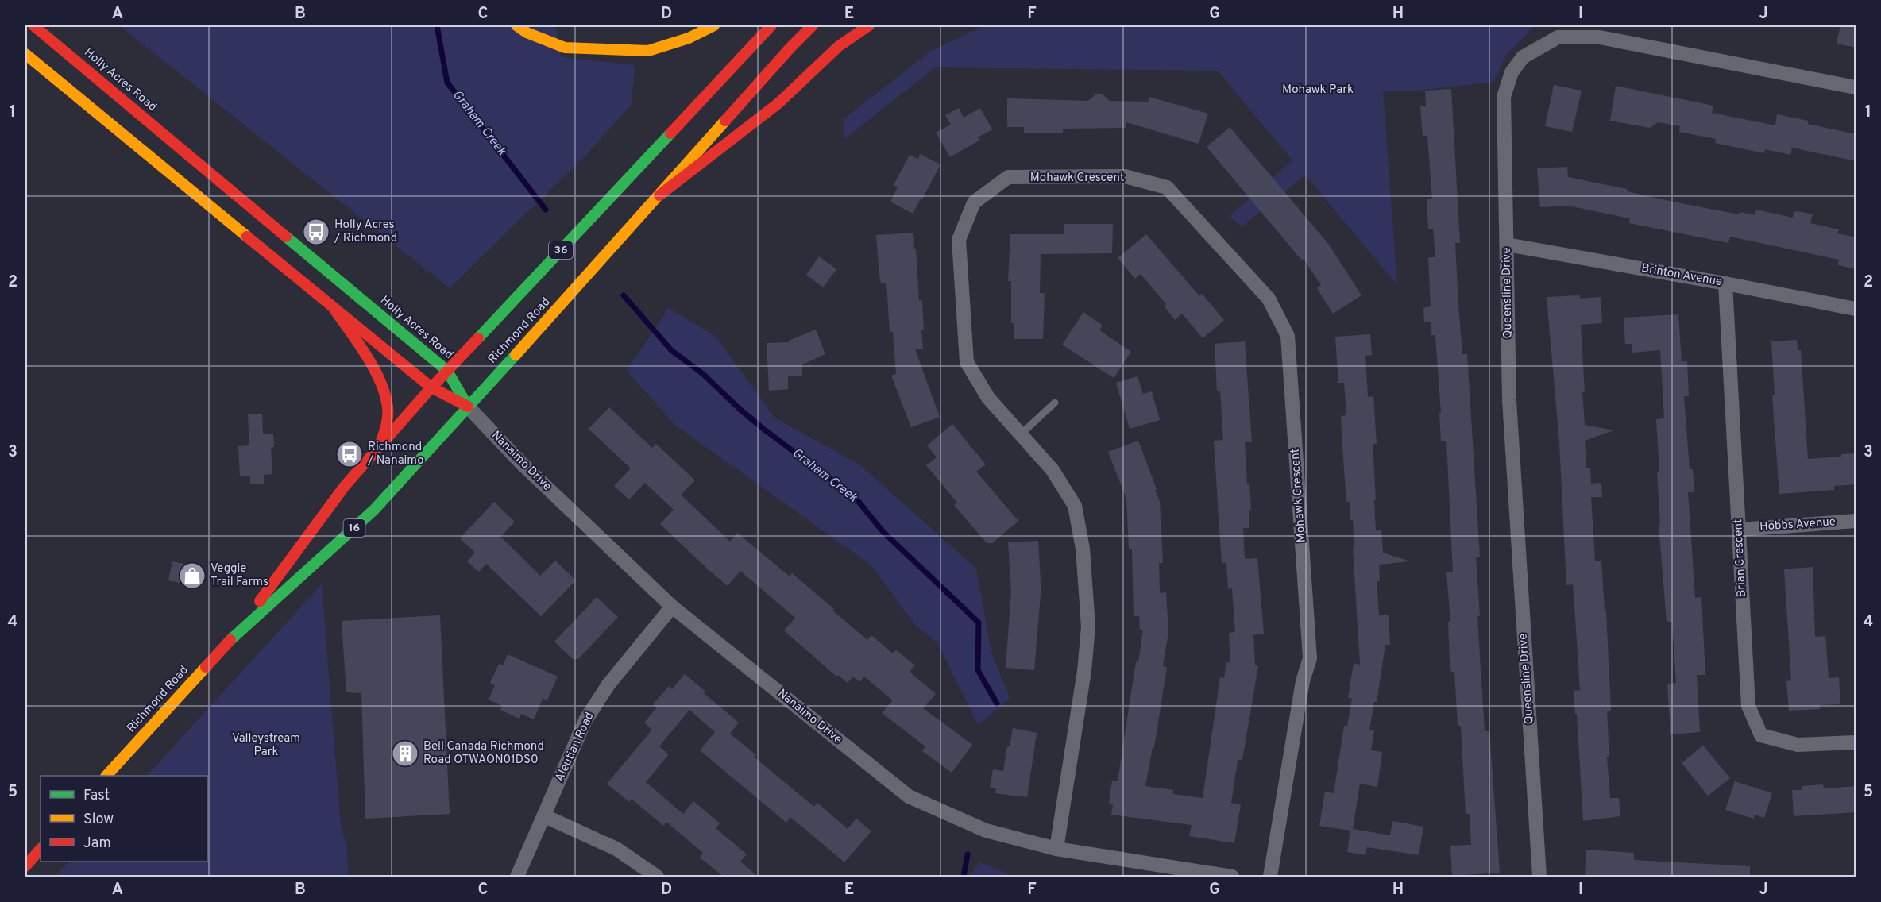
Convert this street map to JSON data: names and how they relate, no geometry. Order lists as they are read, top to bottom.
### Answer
{
  "streets": {
    "main road": [
      "Holly Acres Road",
      "36",
      "Richmond Road",
      "16"
    ],
    "street": [
      "Mohawk Crescent",
      "Brinton Avenue",
      "Queensline Drive",
      "Nanaimo Drive",
      "Hobbs Avenue",
      "Brian Crescent",
      "Aleutian Road"
    ]
  },
  "crossings": [
    ["Holly Acres Road", "Richmond Road"],
    ["Holly Acres Road", "Nanaimo Drive"],
    ["Mohawk Crescent", "Nanaimo Drive"],
    ["Brinton Avenue", "Queensline Drive"],
    ["Brinton Avenue", "Brian Crescent"],
    ["Richmond Road", "Nanaimo Drive"],
    ["Nanaimo Drive", "Aleutian Road"],
    ["Hobbs Avenue", "Brian Crescent"]
  ],
  "water": ["Graham Creek"],
  "parks": ["Mohawk Park", "Valleystream Park"],
  "places": {
    "bus stop": ["Holly Acres / Richmond", "Richmond / Nanaimo"],
    "shop": ["Veggie Trail Farms"],
    "building": ["Bell Canada Richmond Road OTWAON01DS0"]
  },
  "legend": ["Fast", "Slow", "Jam"],
  "grid": {
    "columns": [
      "A",
      "B",
      "C",
      "D",
      "E",
      "F",
      "G",
      "H",
      "I",
      "J"
    ],
    "rows": [
      "1",
      "2",
      "3",
      "4",
      "5"
    ]
  }
}
